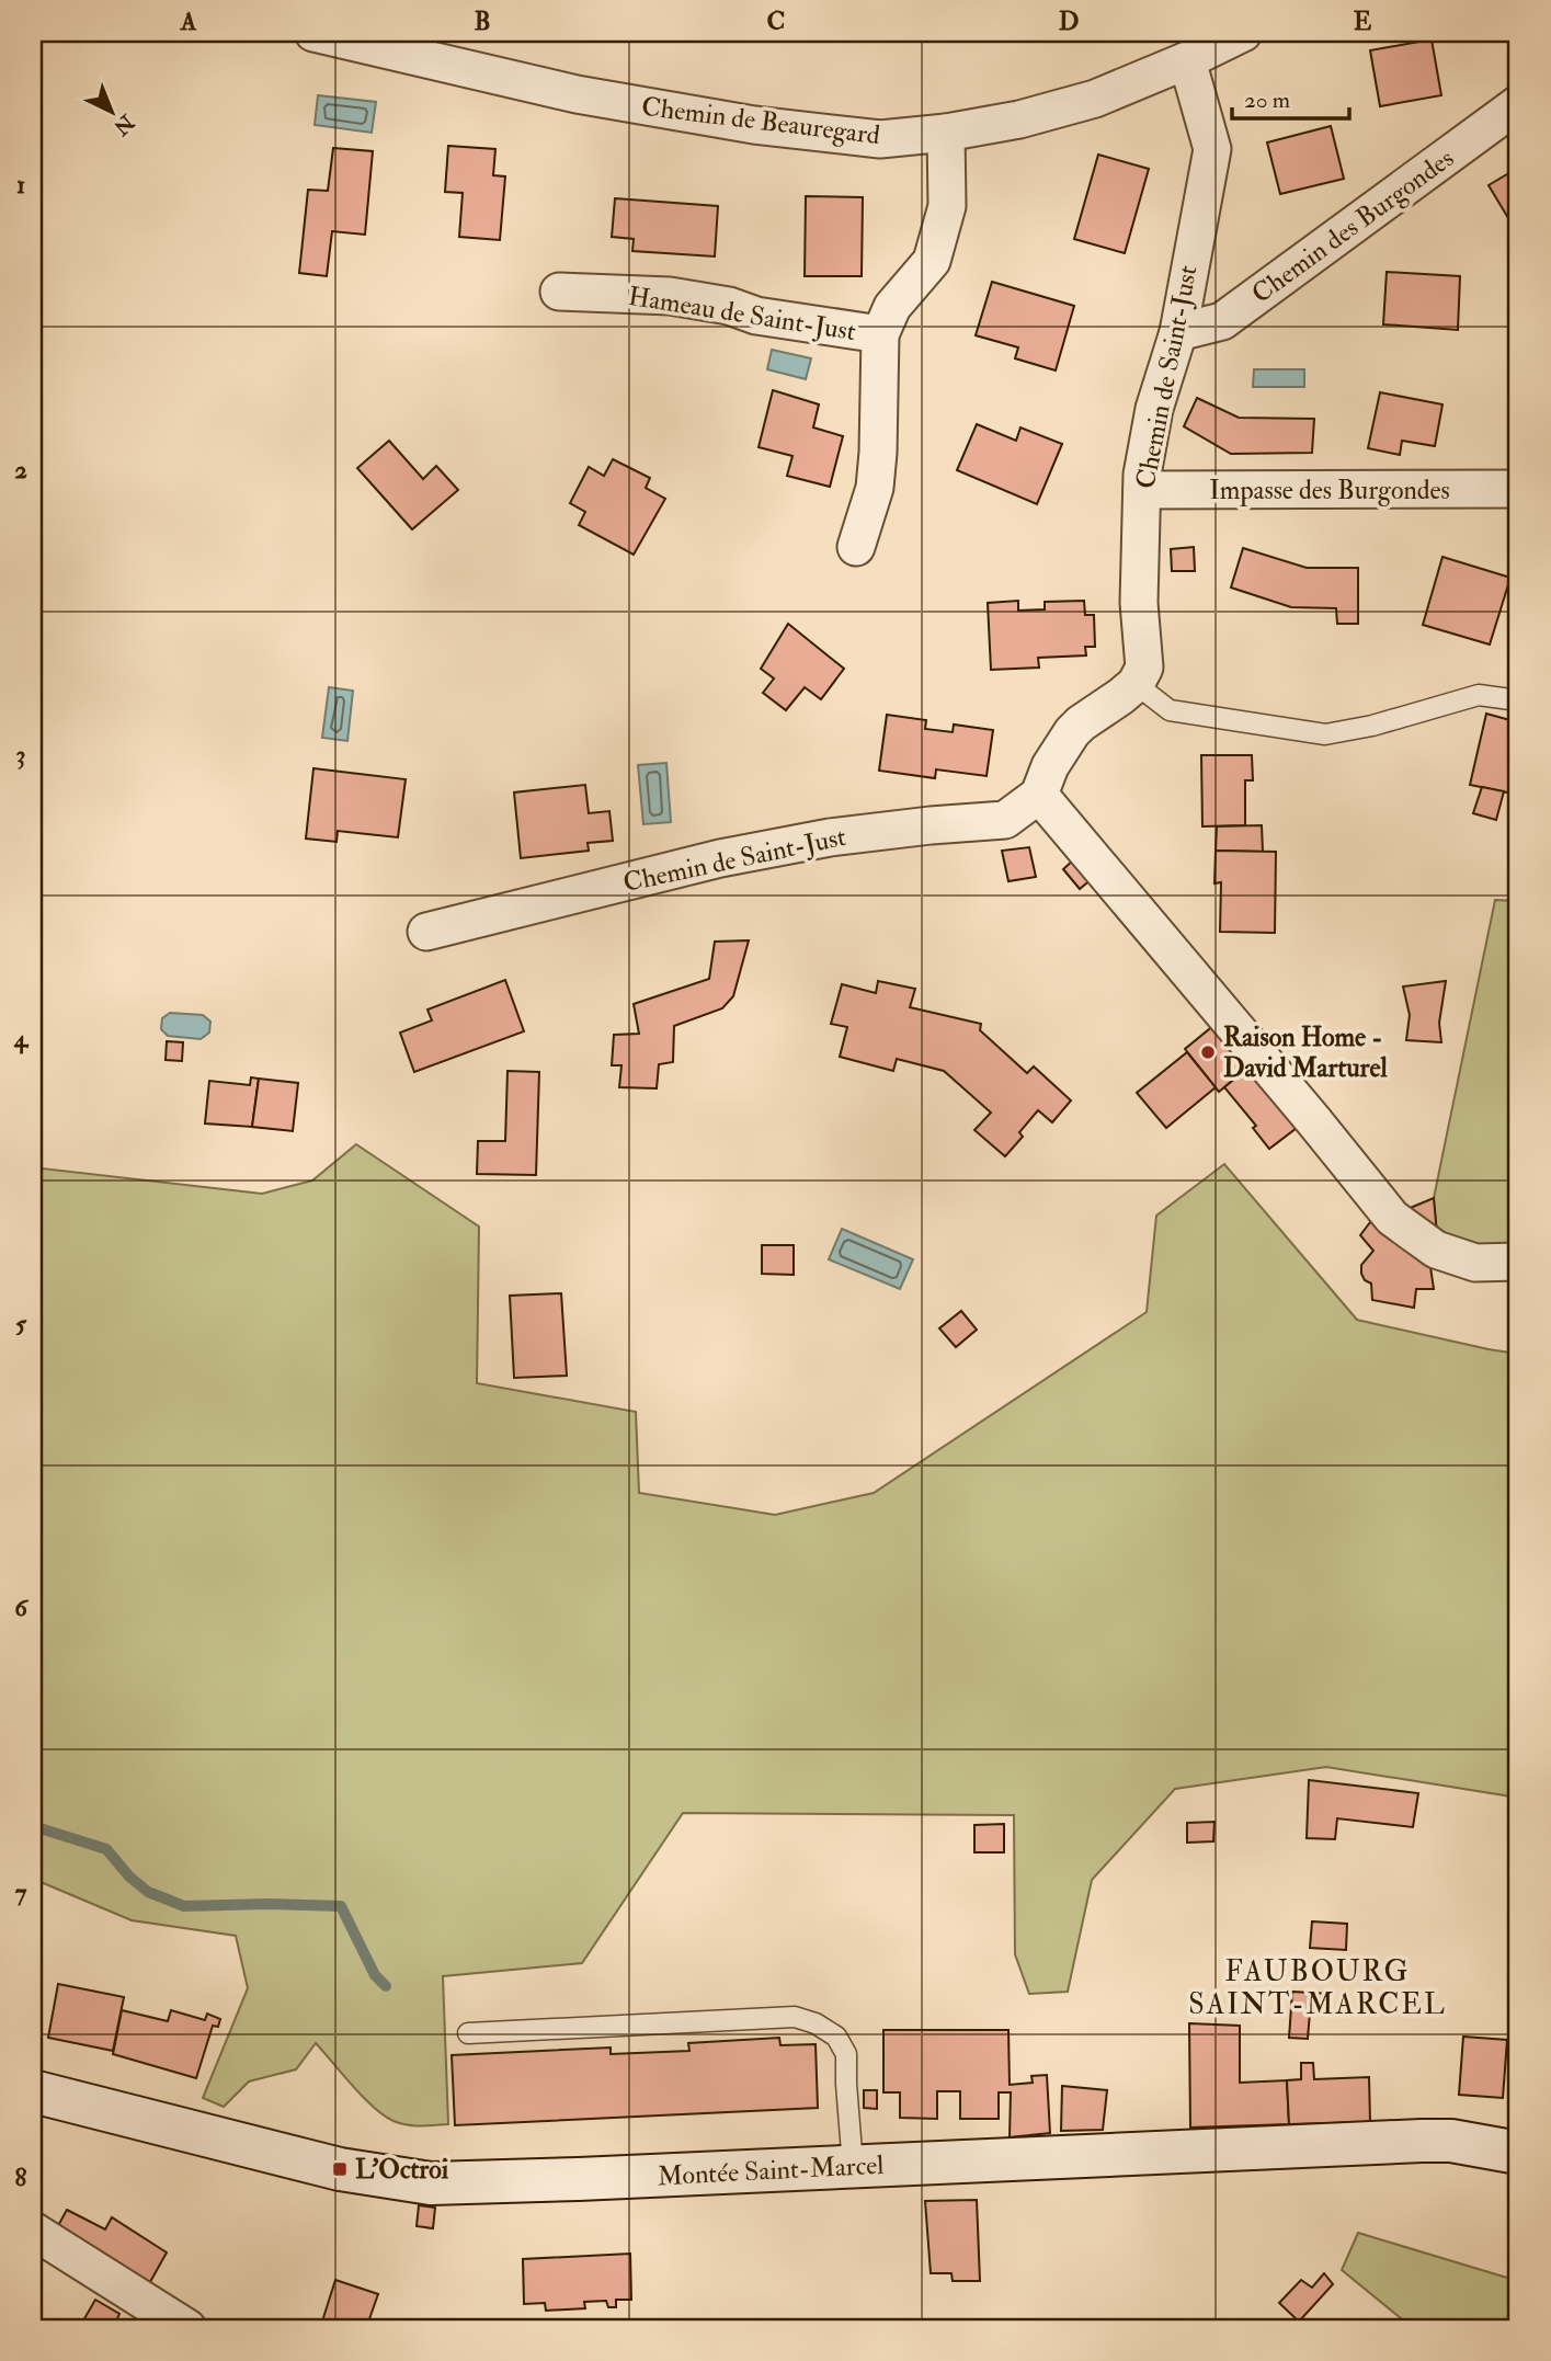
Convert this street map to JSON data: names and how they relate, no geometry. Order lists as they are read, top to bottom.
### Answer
{
  "streets": {
    "main road": ["Montée Saint-Marcel"],
    "street": [
      "Chemin de Beauregard",
      "Chemin des Burgondes",
      "Hameau de Saint-Just",
      "Chemin de Saint-Just",
      "Impasse des Burgondes"
    ]
  },
  "crossings": [
    ["Chemin de Beauregard", "Hameau de Saint-Just"],
    ["Chemin de Beauregard", "Chemin de Saint-Just"],
    ["Chemin des Burgondes", "Chemin de Saint-Just"],
    ["Chemin de Saint-Just", "Impasse des Burgondes"]
  ],
  "districts": ["FAUBOURG SAINT-MARCEL"],
  "places": {
    "other": ["Raison Home - David Marturel"],
    "transit": ["L'Octroi"]
  },
  "scale_bar": "20 m",
  "north": "bottom right",
  "grid": {
    "columns": [
      "A",
      "B",
      "C",
      "D",
      "E"
    ],
    "rows": [
      "1",
      "2",
      "3",
      "4",
      "5",
      "6",
      "7",
      "8"
    ]
  }
}
